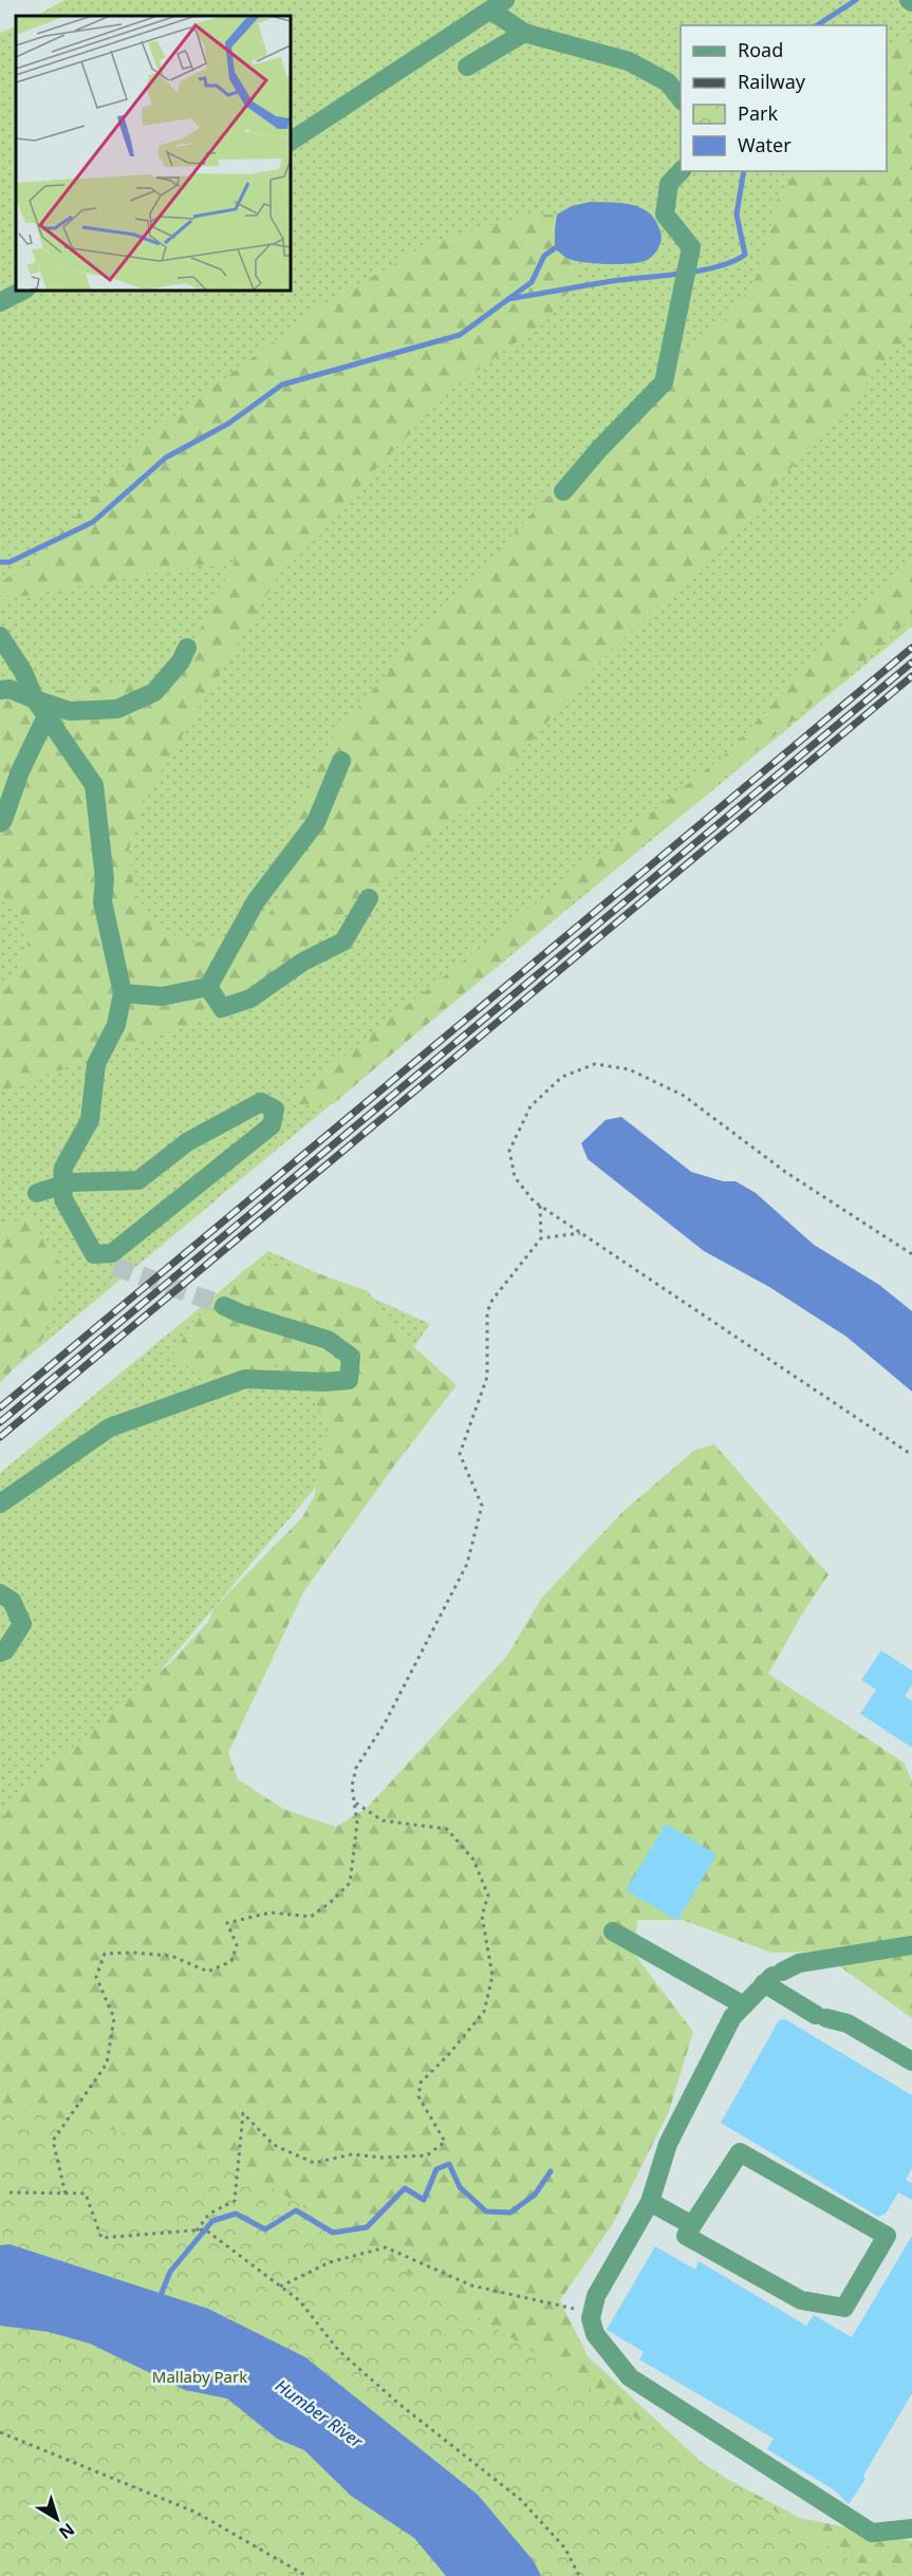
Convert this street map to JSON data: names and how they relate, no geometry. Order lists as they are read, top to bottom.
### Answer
{
  "water": ["Humber River"],
  "parks": ["Mallaby Park"],
  "legend": [
    "Road",
    "Railway",
    "Park",
    "Water"
  ],
  "north": "bottom right"
}
